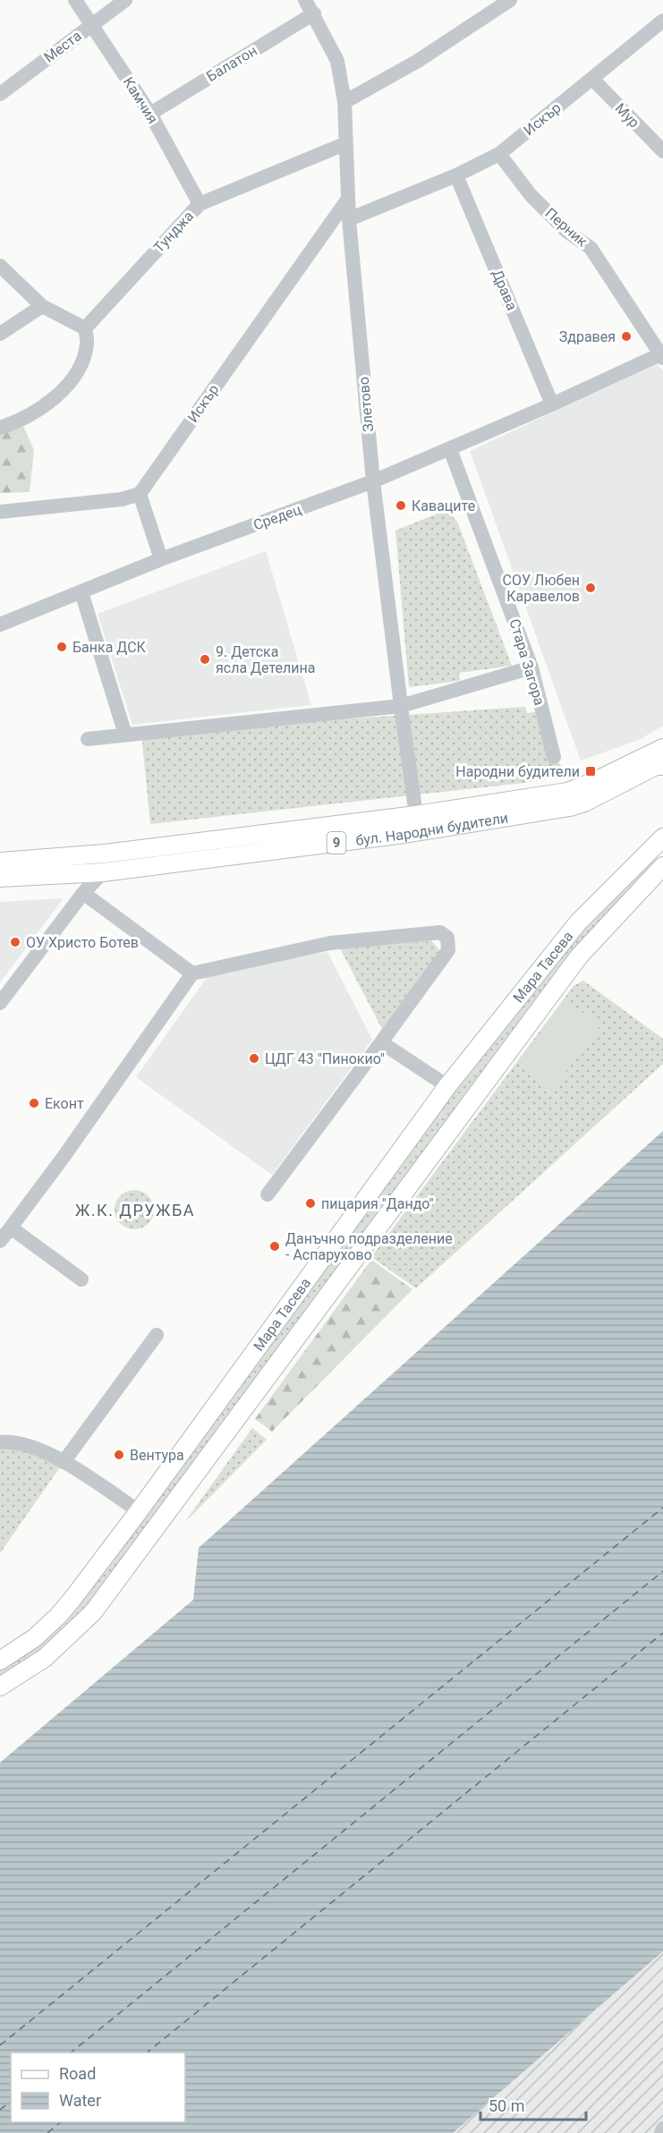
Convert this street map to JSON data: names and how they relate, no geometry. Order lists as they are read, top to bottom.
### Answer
{
  "streets": {
    "main road": ["бул. Народни будители", "9", "Мара Тасева"],
    "street": [
      "Места",
      "Балатон",
      "Камчия",
      "Мур",
      "Искър",
      "Перник",
      "Тунджа",
      "Драва",
      "Злетово",
      "Средец",
      "Стара Загора"
    ]
  },
  "crossings": [
    ["Места", "Камчия"],
    ["Балатон", "Камчия"],
    ["Балатон", "Злетово"],
    ["Камчия", "Тунджа"],
    ["Мур", "Искър"],
    ["Искър", "Перник"],
    ["Искър", "Драва"],
    ["Искър", "Злетово"],
    ["Перник", "Средец"],
    ["Тунджа", "Злетово"],
    ["Драва", "Средец"],
    ["Злетово", "Средец"],
    ["Злетово", "бул. Народни будители"],
    ["Средец", "Стара Загора"]
  ],
  "districts": ["Ж.К. ДРУЖБА"],
  "places": {
    "other": [
      "Здравея",
      "Каваците",
      "СОУ Любен Каравелов",
      "Банка ДСК",
      "9. Детска ясла Детелина",
      "ОУ Христо Ботев",
      "ЦДГ 43 \"Пинокио\"",
      "Еконт",
      "пицария \"Дандо\"",
      "Данъчно подразделение - Аспарухово",
      "Вентура"
    ],
    "transit": ["Народни будители"]
  },
  "legend": ["Road", "Water"],
  "scale_bar": "50 m"
}
